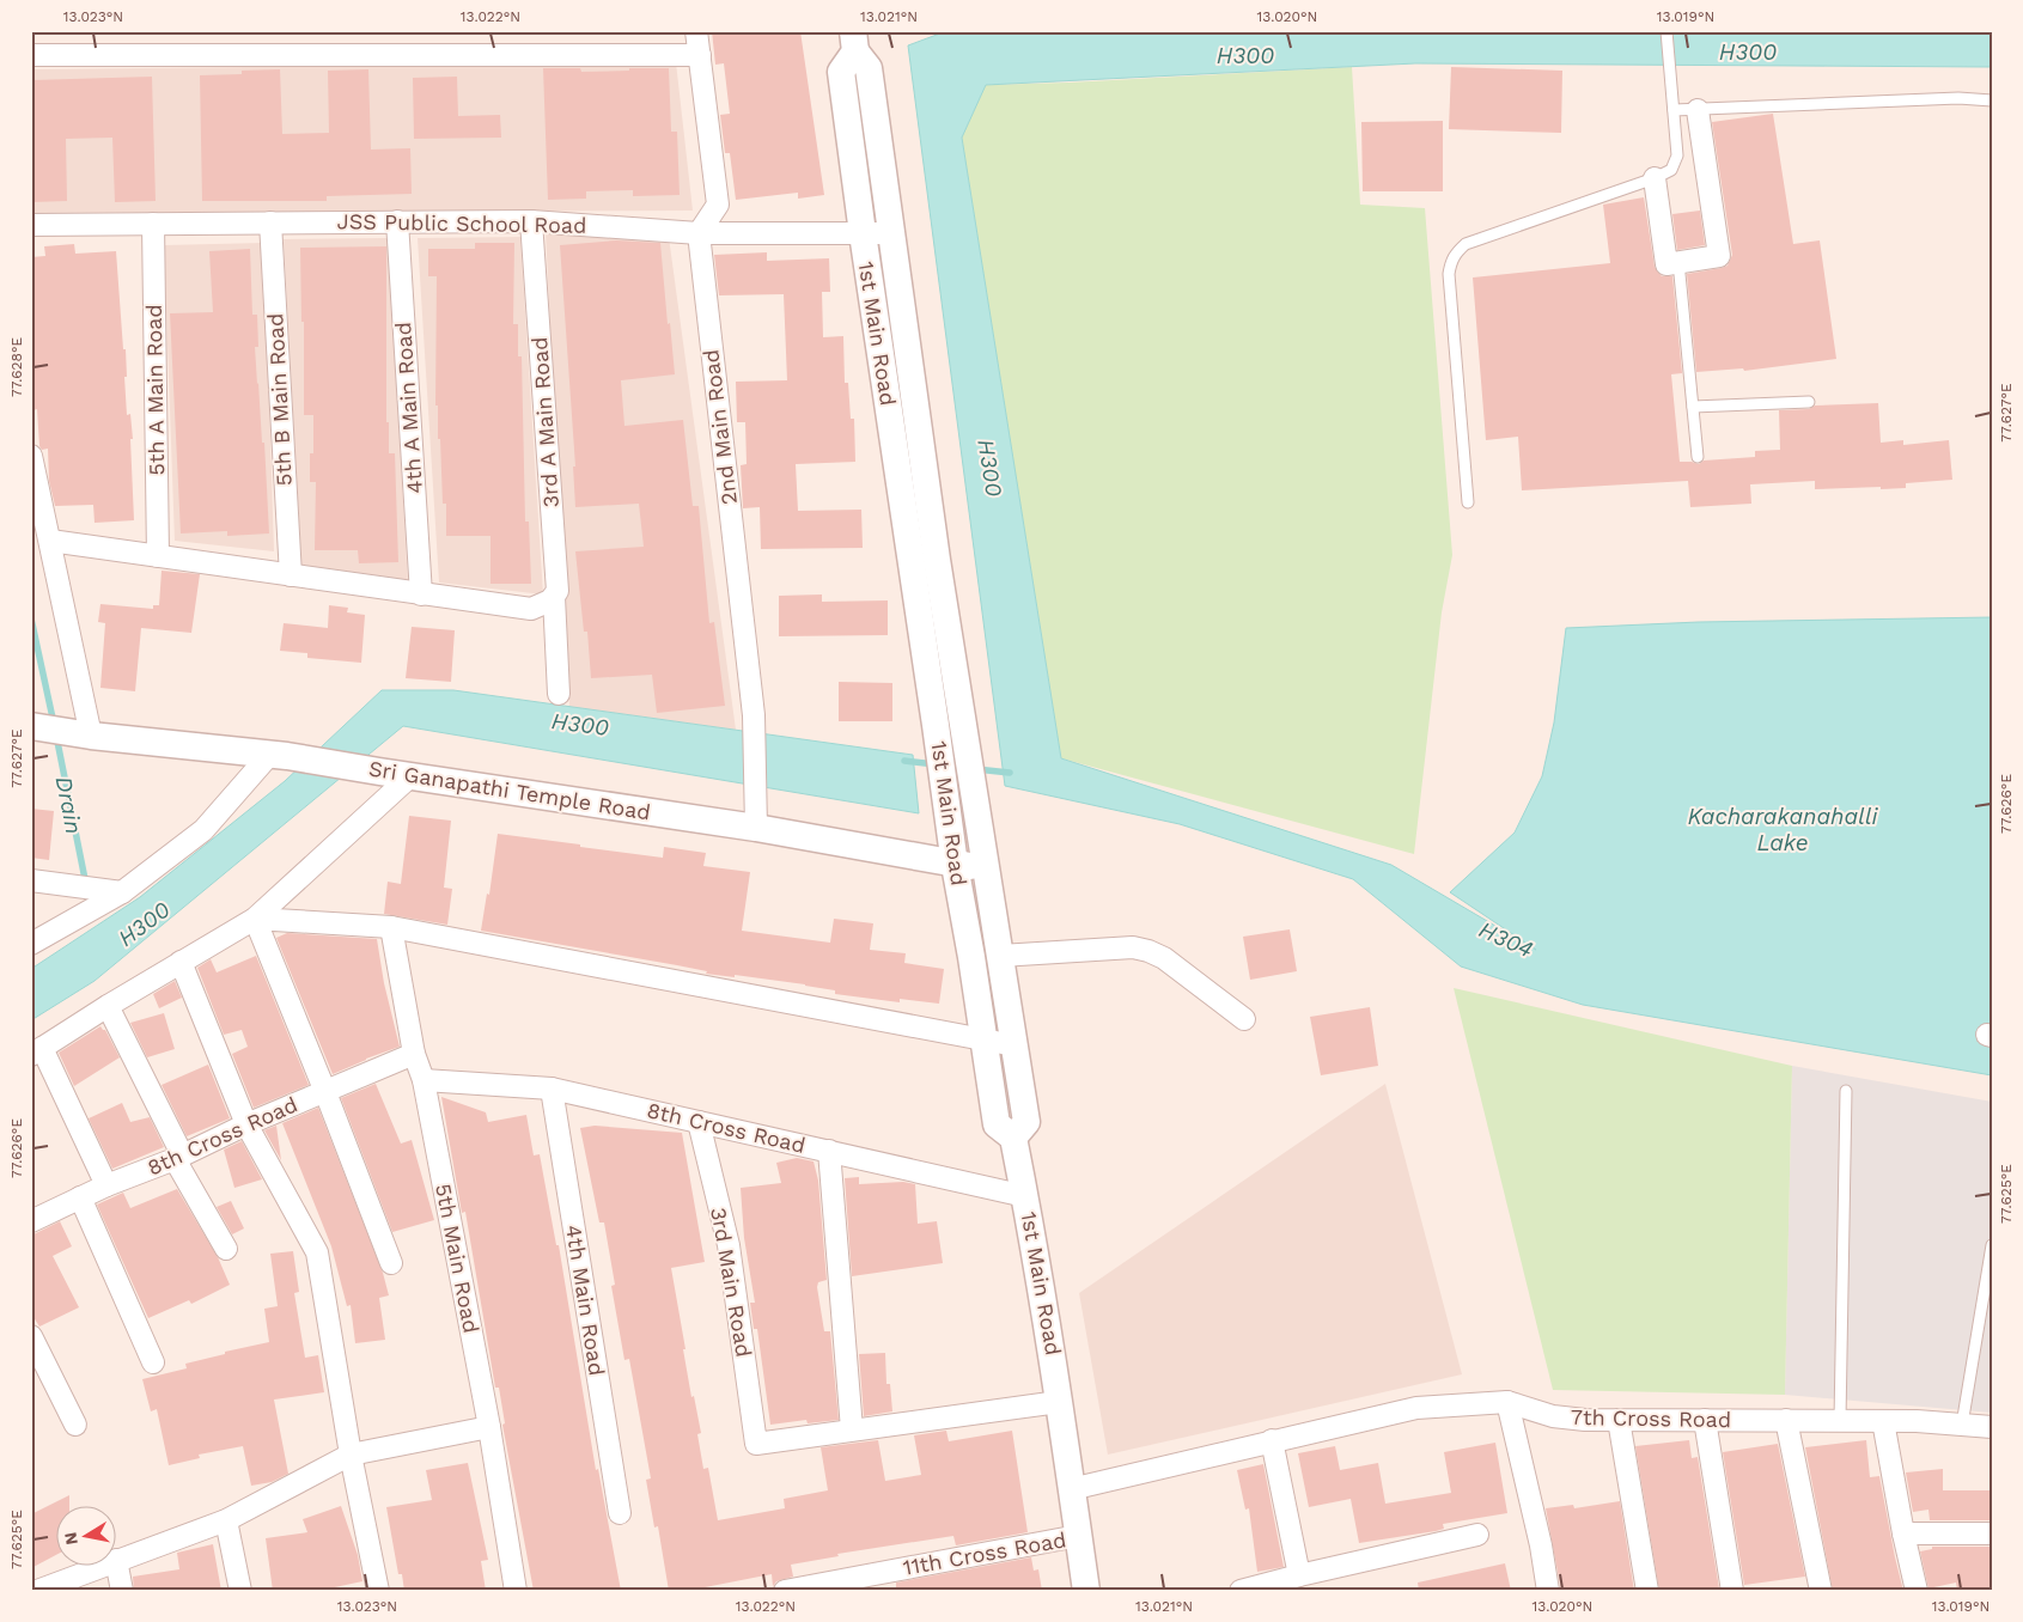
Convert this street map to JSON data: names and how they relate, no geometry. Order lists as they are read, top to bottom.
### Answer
{
  "streets": {
    "street": [
      "JSS Public School Road",
      "1st Main Road",
      "5th A Main Road",
      "5th B Main Road",
      "4th A Main Road",
      "3rd A Main Road",
      "2nd Main Road",
      "Sri Ganapathi Temple Road",
      "8th Cross Road",
      "5th Main Road",
      "3rd Main Road",
      "4th Main Road",
      "7th Cross Road",
      "11th Cross Road"
    ]
  },
  "crossings": [
    ["JSS Public School Road", "1st Main Road"],
    ["JSS Public School Road", "5th A Main Road"],
    ["JSS Public School Road", "5th B Main Road"],
    ["JSS Public School Road", "4th A Main Road"],
    ["JSS Public School Road", "3rd A Main Road"],
    ["JSS Public School Road", "2nd Main Road"],
    ["1st Main Road", "Sri Ganapathi Temple Road"],
    ["1st Main Road", "8th Cross Road"],
    ["1st Main Road", "7th Cross Road"],
    ["1st Main Road", "11th Cross Road"],
    ["2nd Main Road", "Sri Ganapathi Temple Road"],
    ["8th Cross Road", "5th Main Road"],
    ["8th Cross Road", "3rd Main Road"],
    ["8th Cross Road", "4th Main Road"]
  ],
  "water": [
    "H300",
    "Drain",
    "Kacharakanahalli Lake",
    "H304"
  ],
  "north": "left",
  "coordinates": [
    "13.023°N",
    "13.022°N",
    "13.021°N",
    "13.020°N",
    "13.019°N",
    "77.628°E",
    "77.627°E",
    "77.626°E",
    "77.625°E"
  ]
}
